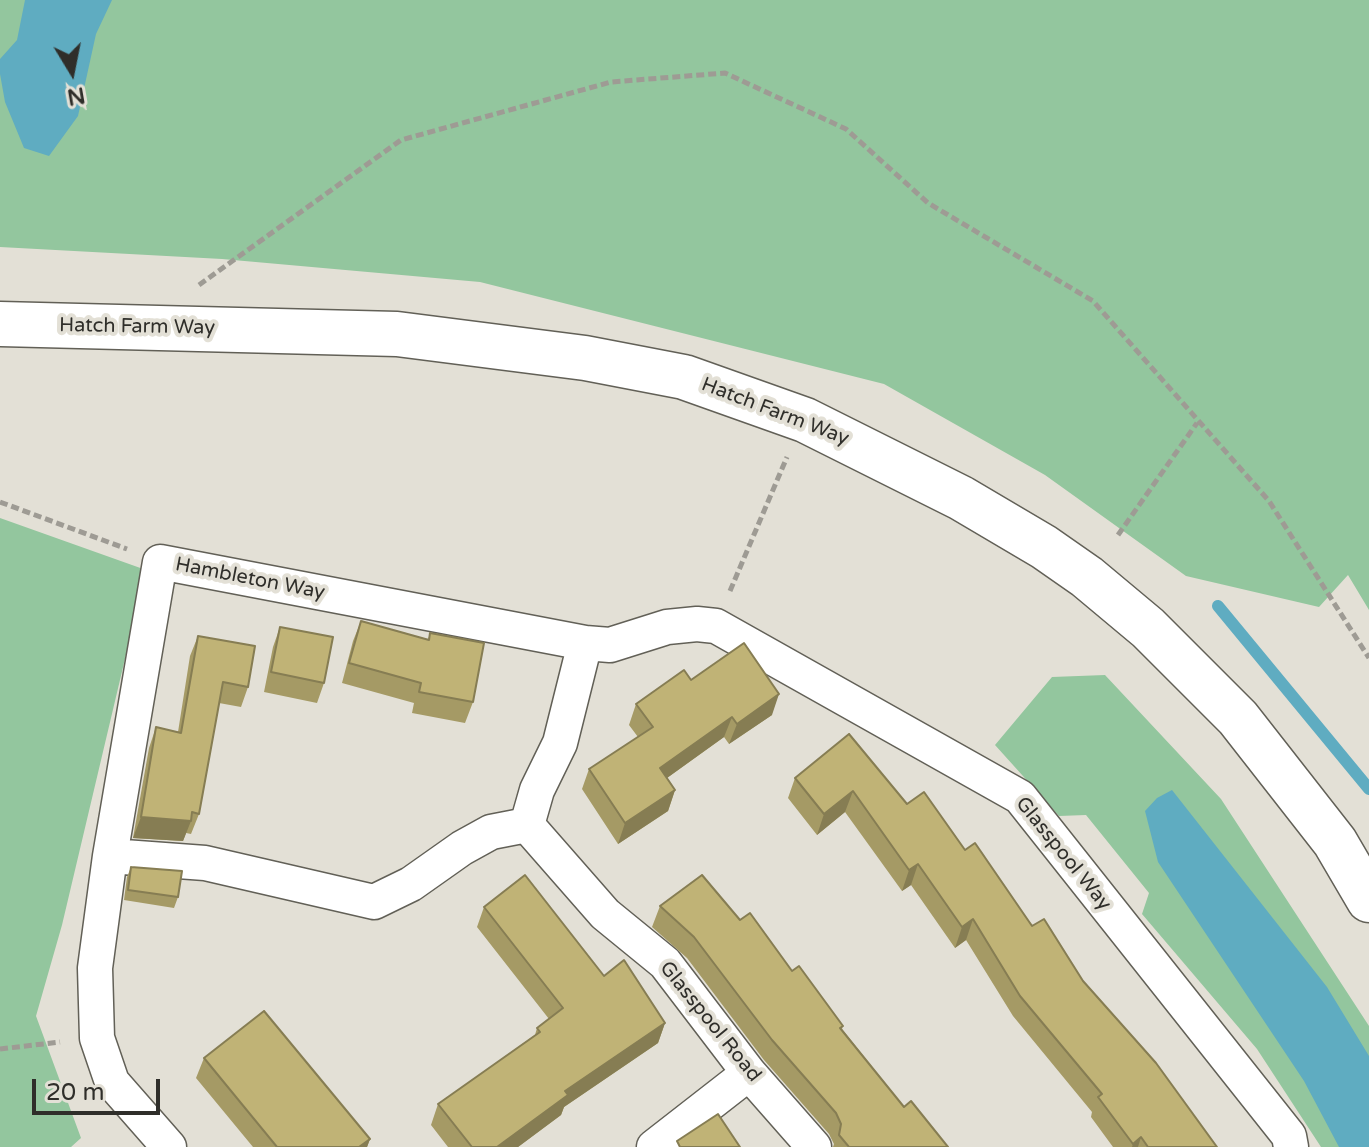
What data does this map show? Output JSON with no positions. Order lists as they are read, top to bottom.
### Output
{
  "streets": {
    "street": [
      "Hatch Farm Way",
      "Hambleton Way",
      "Glasspool Way",
      "Glasspool Road"
    ]
  },
  "scale_bar": "20 m",
  "north": "bottom"
}
